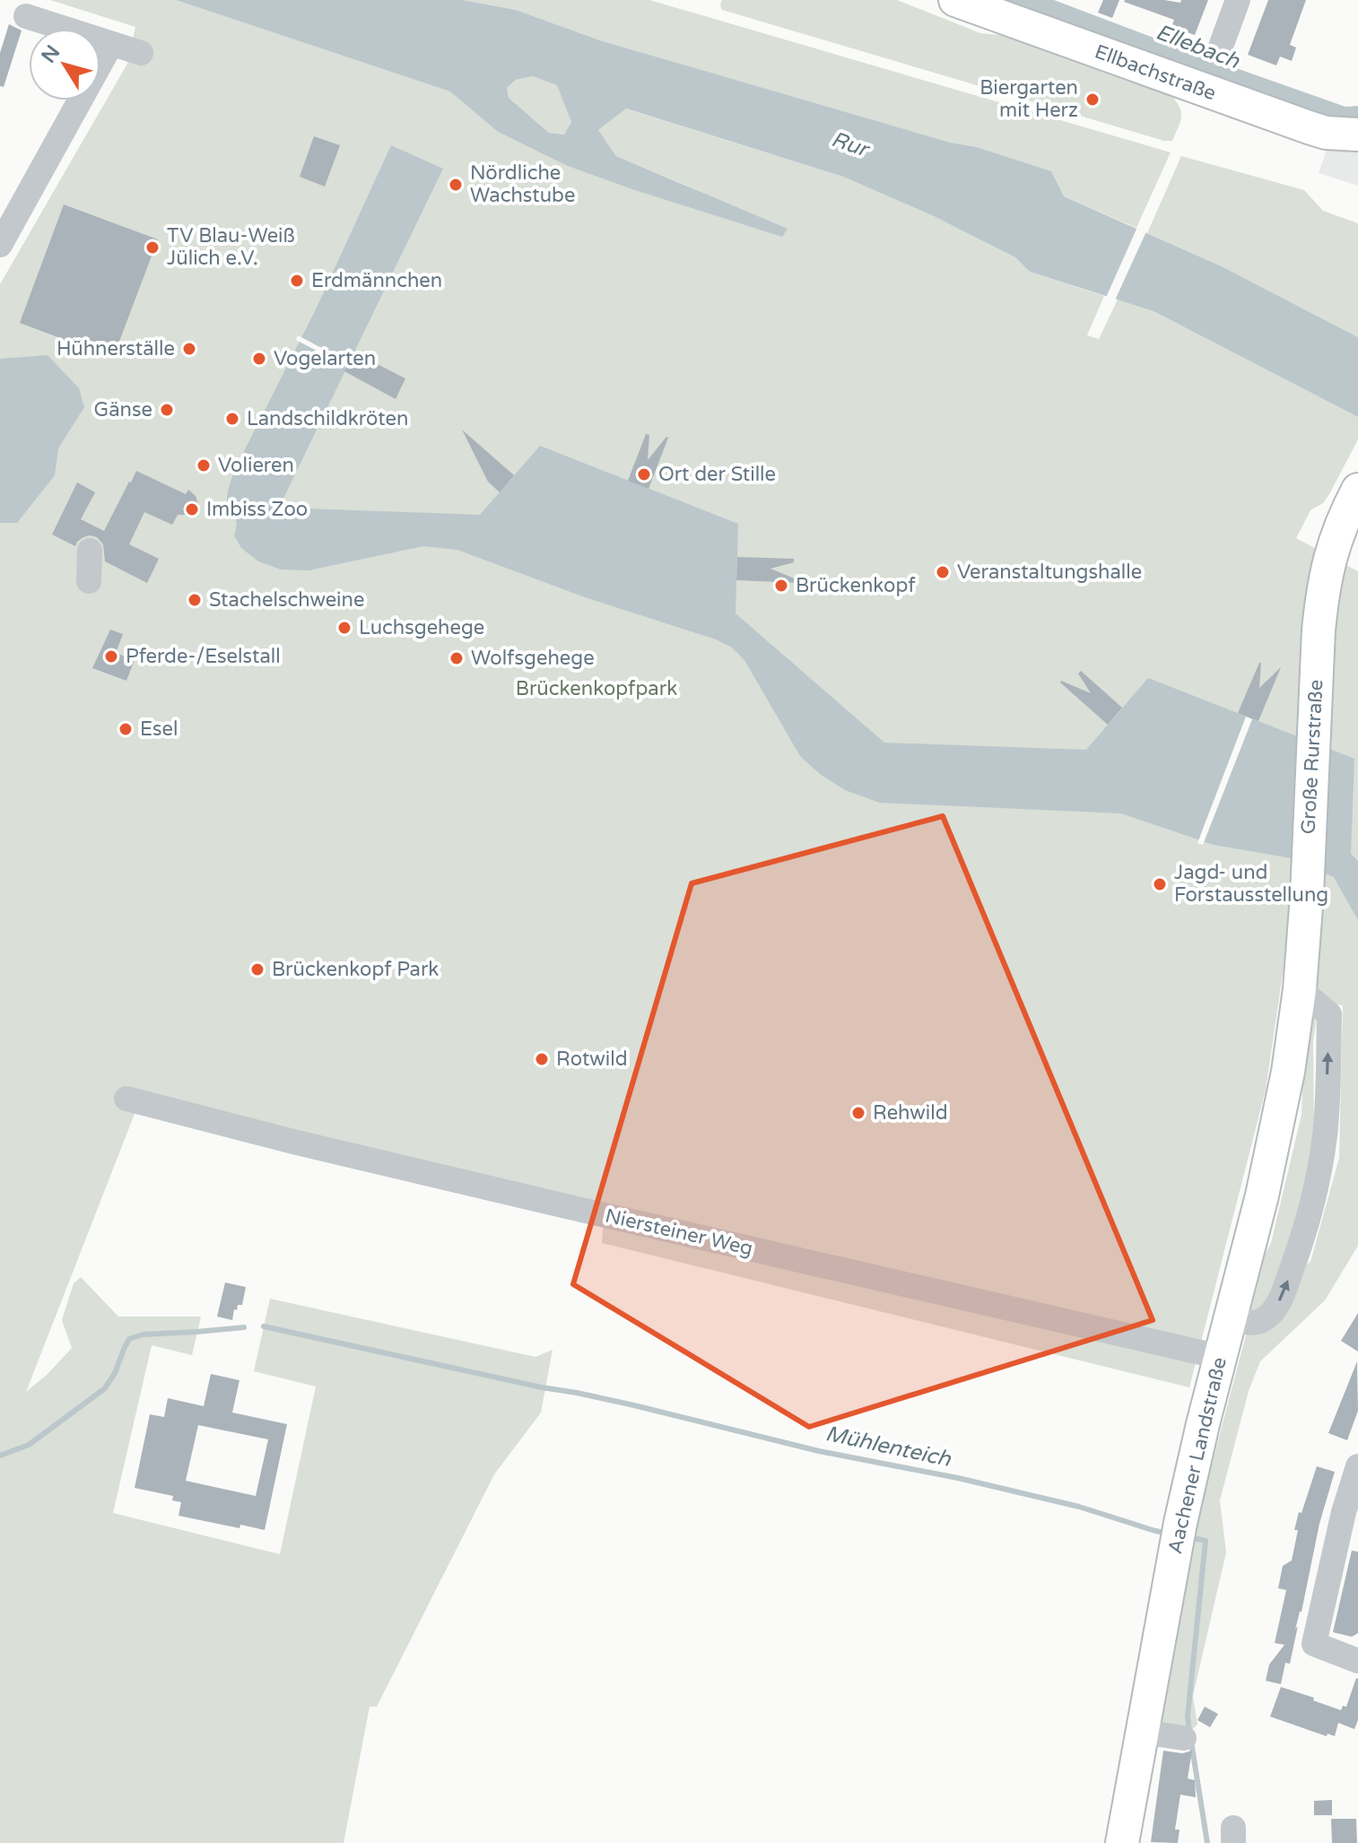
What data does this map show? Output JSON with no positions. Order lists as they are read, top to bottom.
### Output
{
  "streets": {
    "main road": ["Ellbachstraße", "Große Rurstraße", "Aachener Landstraße"],
    "street": ["Niersteiner Weg"]
  },
  "crossings": [
    ["Große Rurstraße", "Aachener Landstraße"],
    ["Niersteiner Weg", "Aachener Landstraße"]
  ],
  "water": ["Ellebach", "Rur", "Mühlenteich"],
  "parks": ["Brückenkopfpark"],
  "places": [
    "Biergarten mit Herz",
    "Nördliche Wachstube",
    "TV Blau-Weiß Jülich e.V.",
    "Erdmännchen",
    "Hühnerställe",
    "Vogelarten",
    "Gänse",
    "Landschildkröten",
    "Volieren",
    "Ort der Stille",
    "Imbiss Zoo",
    "Veranstaltungshalle",
    "Brückenkopf",
    "Stachelschweine",
    "Luchsgehege",
    "Pferde-/Eselstall",
    "Wolfsgehege",
    "Esel",
    "Jagd- und Forstausstellung",
    "Brückenkopf Park",
    "Rotwild",
    "Rehwild"
  ],
  "north": "top left"
}
